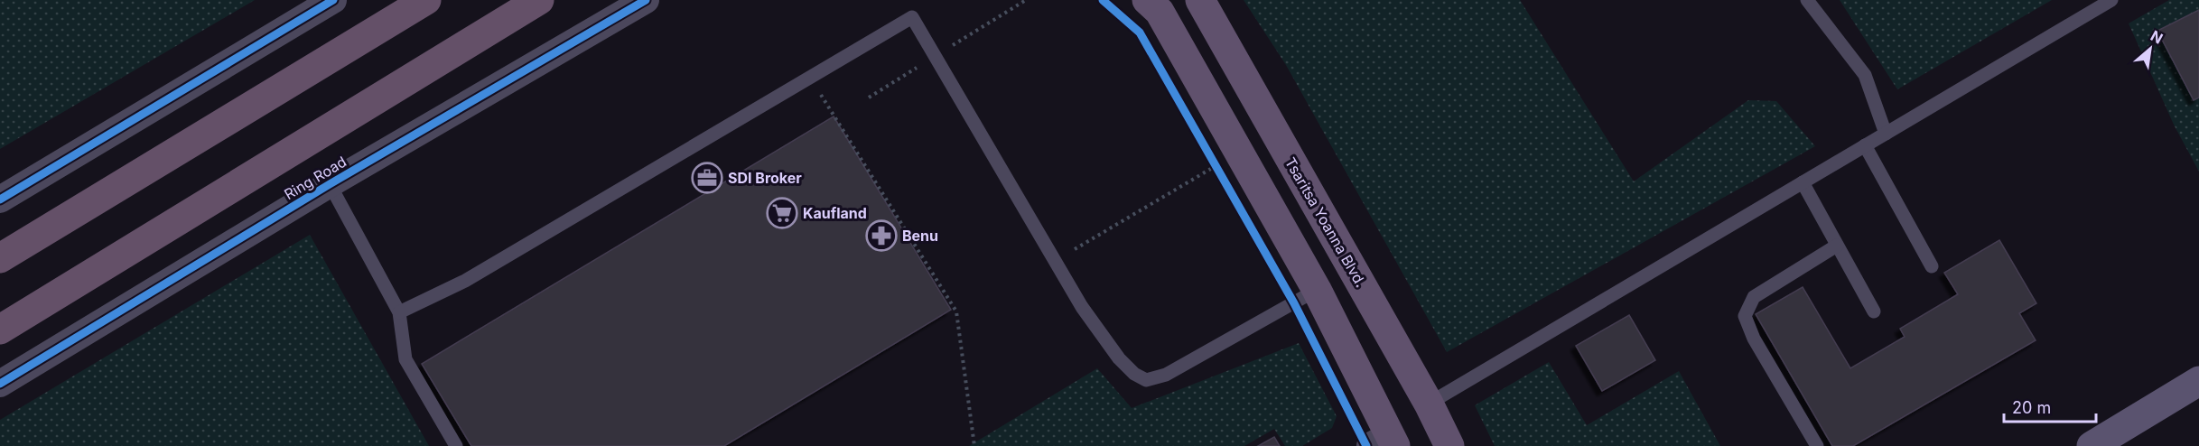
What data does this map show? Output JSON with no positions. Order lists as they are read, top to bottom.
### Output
{
  "streets": {
    "main road": ["Tsaritsa Yoanna Blvd."],
    "street": ["Ring Road"]
  },
  "places": {
    "office": ["SDI Broker"],
    "supermarket": ["Kaufland"],
    "pharmacy": ["Benu"]
  },
  "scale_bar": "20 m",
  "north": "top right"
}
